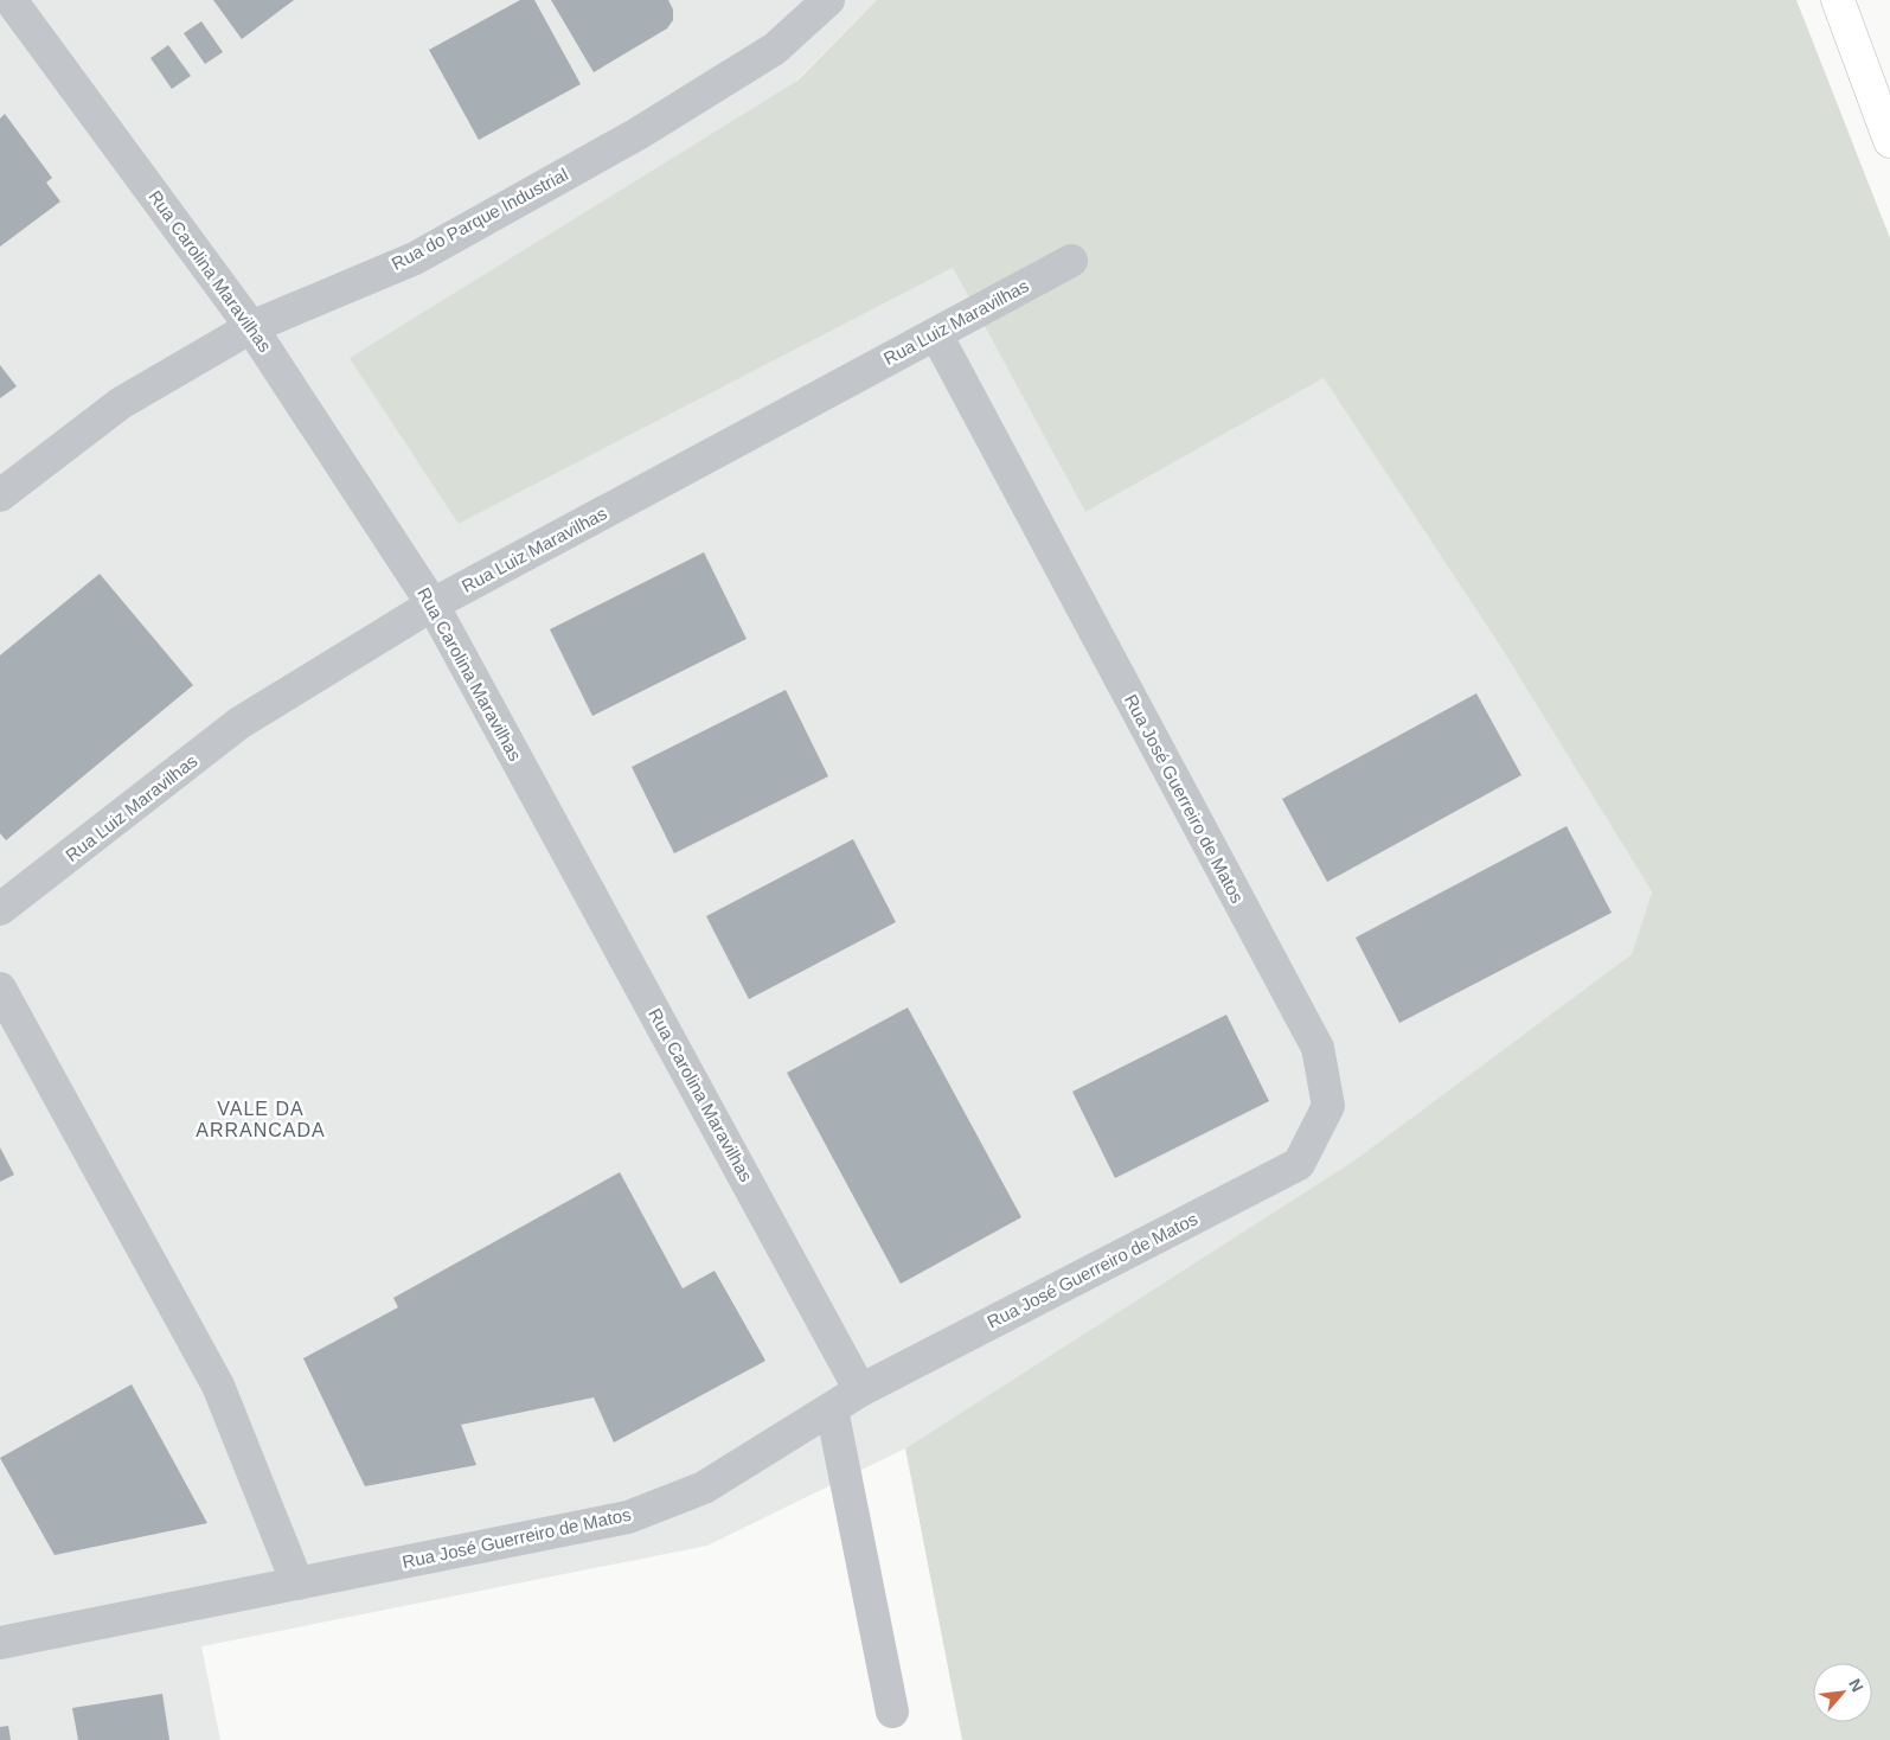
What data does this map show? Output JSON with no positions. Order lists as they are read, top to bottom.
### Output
{
  "streets": {
    "street": [
      "Rua do Parque Industrial",
      "Rua Carolina Maravilhas",
      "Rua Luiz Maravilhas",
      "Rua José Guerreiro de Matos"
    ]
  },
  "crossings": [
    ["Rua do Parque Industrial", "Rua Carolina Maravilhas"],
    ["Rua Carolina Maravilhas", "Rua Luiz Maravilhas"],
    ["Rua Carolina Maravilhas", "Rua José Guerreiro de Matos"],
    ["Rua Luiz Maravilhas", "Rua José Guerreiro de Matos"]
  ],
  "districts": ["VALE DA ARRANCADA"],
  "north": "top right"
}
